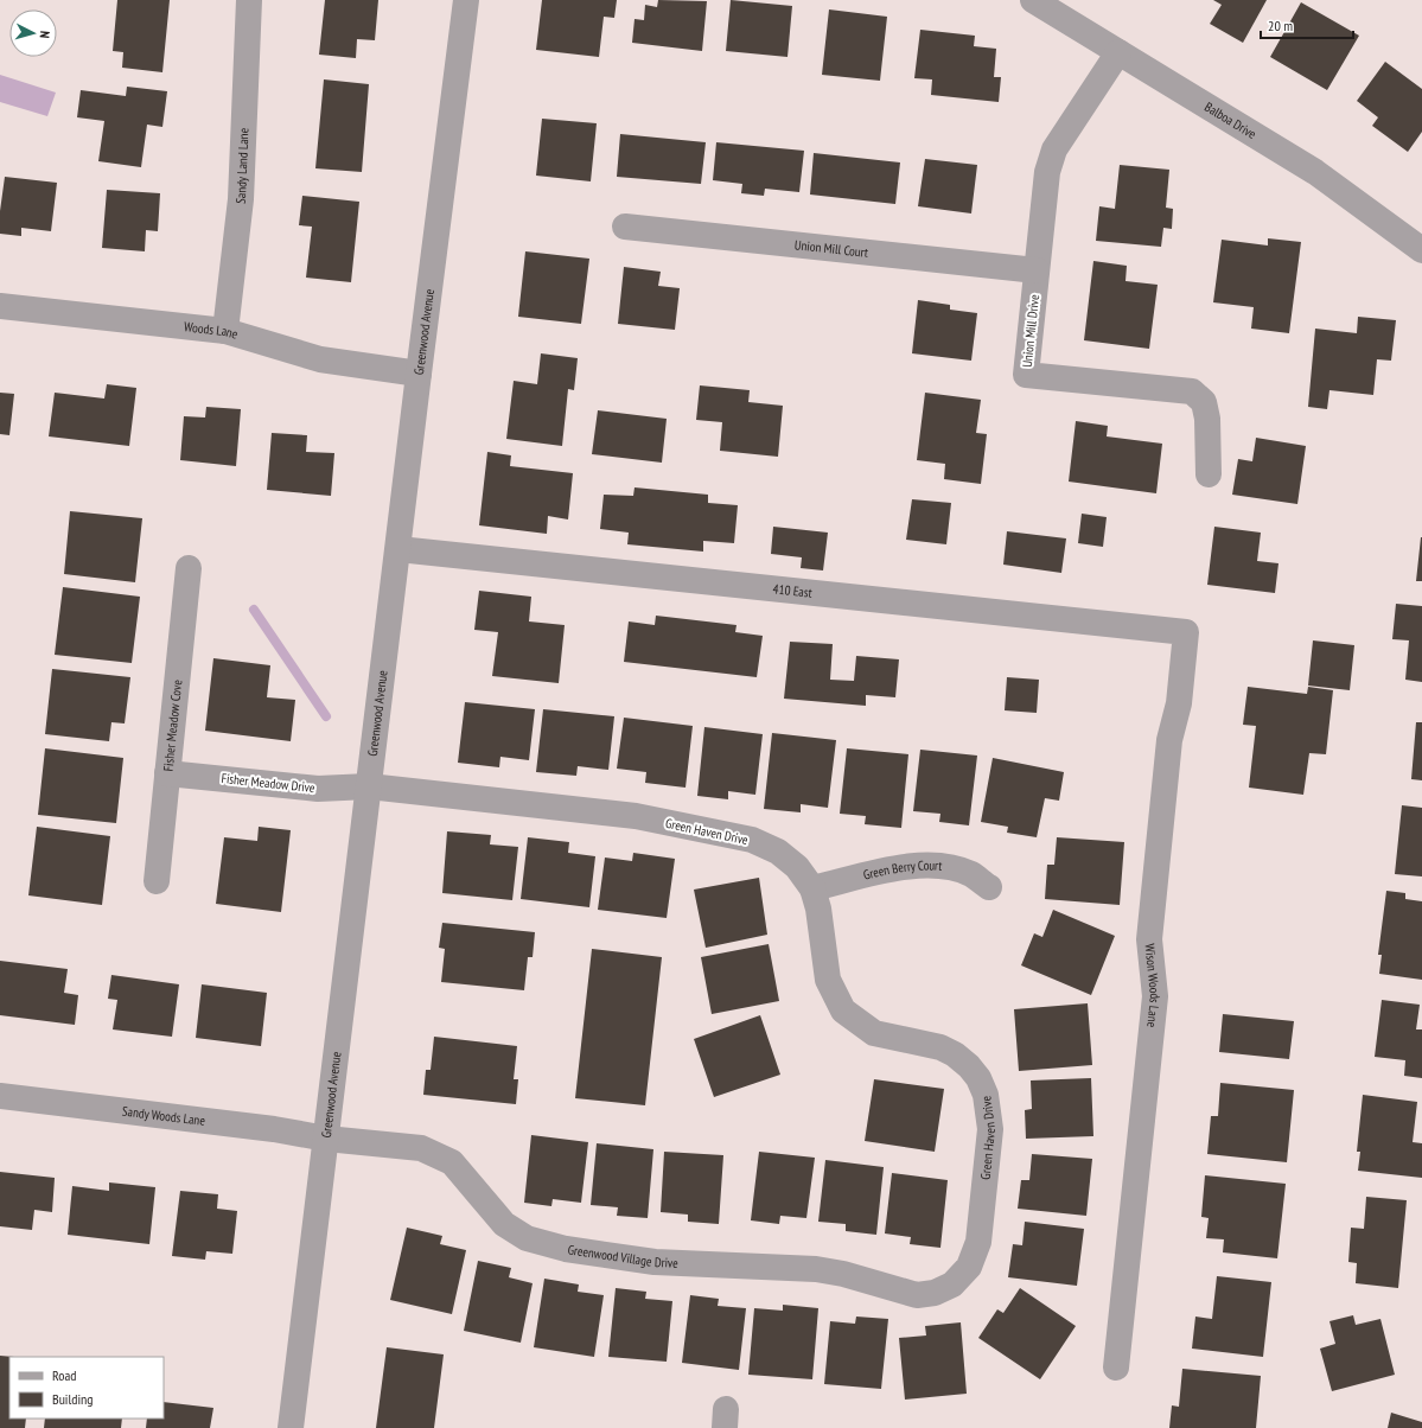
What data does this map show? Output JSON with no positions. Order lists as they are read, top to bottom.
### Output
{
  "streets": {
    "street": [
      "Balboa Drive",
      "Sandy Land Lane",
      "Union Mill Court",
      "Woods Lane",
      "Union Mill Drive",
      "Greenwood Avenue",
      "410 East",
      "Fisher Meadow Cove",
      "Fisher Meadow Drive",
      "Green Haven Drive",
      "Green Berry Court",
      "Wison Woods Lane",
      "Sandy Woods Lane",
      "Greenwood Village Drive"
    ]
  },
  "crossings": [
    ["Balboa Drive", "Union Mill Drive"],
    ["Sandy Land Lane", "Woods Lane"],
    ["Union Mill Court", "Union Mill Drive"],
    ["Woods Lane", "Greenwood Avenue"],
    ["Greenwood Avenue", "410 East"],
    ["Greenwood Avenue", "Fisher Meadow Drive"],
    ["Greenwood Avenue", "Green Haven Drive"],
    ["Greenwood Avenue", "Sandy Woods Lane"],
    ["Greenwood Avenue", "Greenwood Village Drive"],
    ["410 East", "Wison Woods Lane"],
    ["Fisher Meadow Cove", "Fisher Meadow Drive"],
    ["Fisher Meadow Drive", "Green Haven Drive"],
    ["Green Haven Drive", "Green Berry Court"],
    ["Green Haven Drive", "Greenwood Village Drive"],
    ["Sandy Woods Lane", "Greenwood Village Drive"]
  ],
  "legend": ["Road", "Building"],
  "scale_bar": "20 m",
  "north": "right"
}
